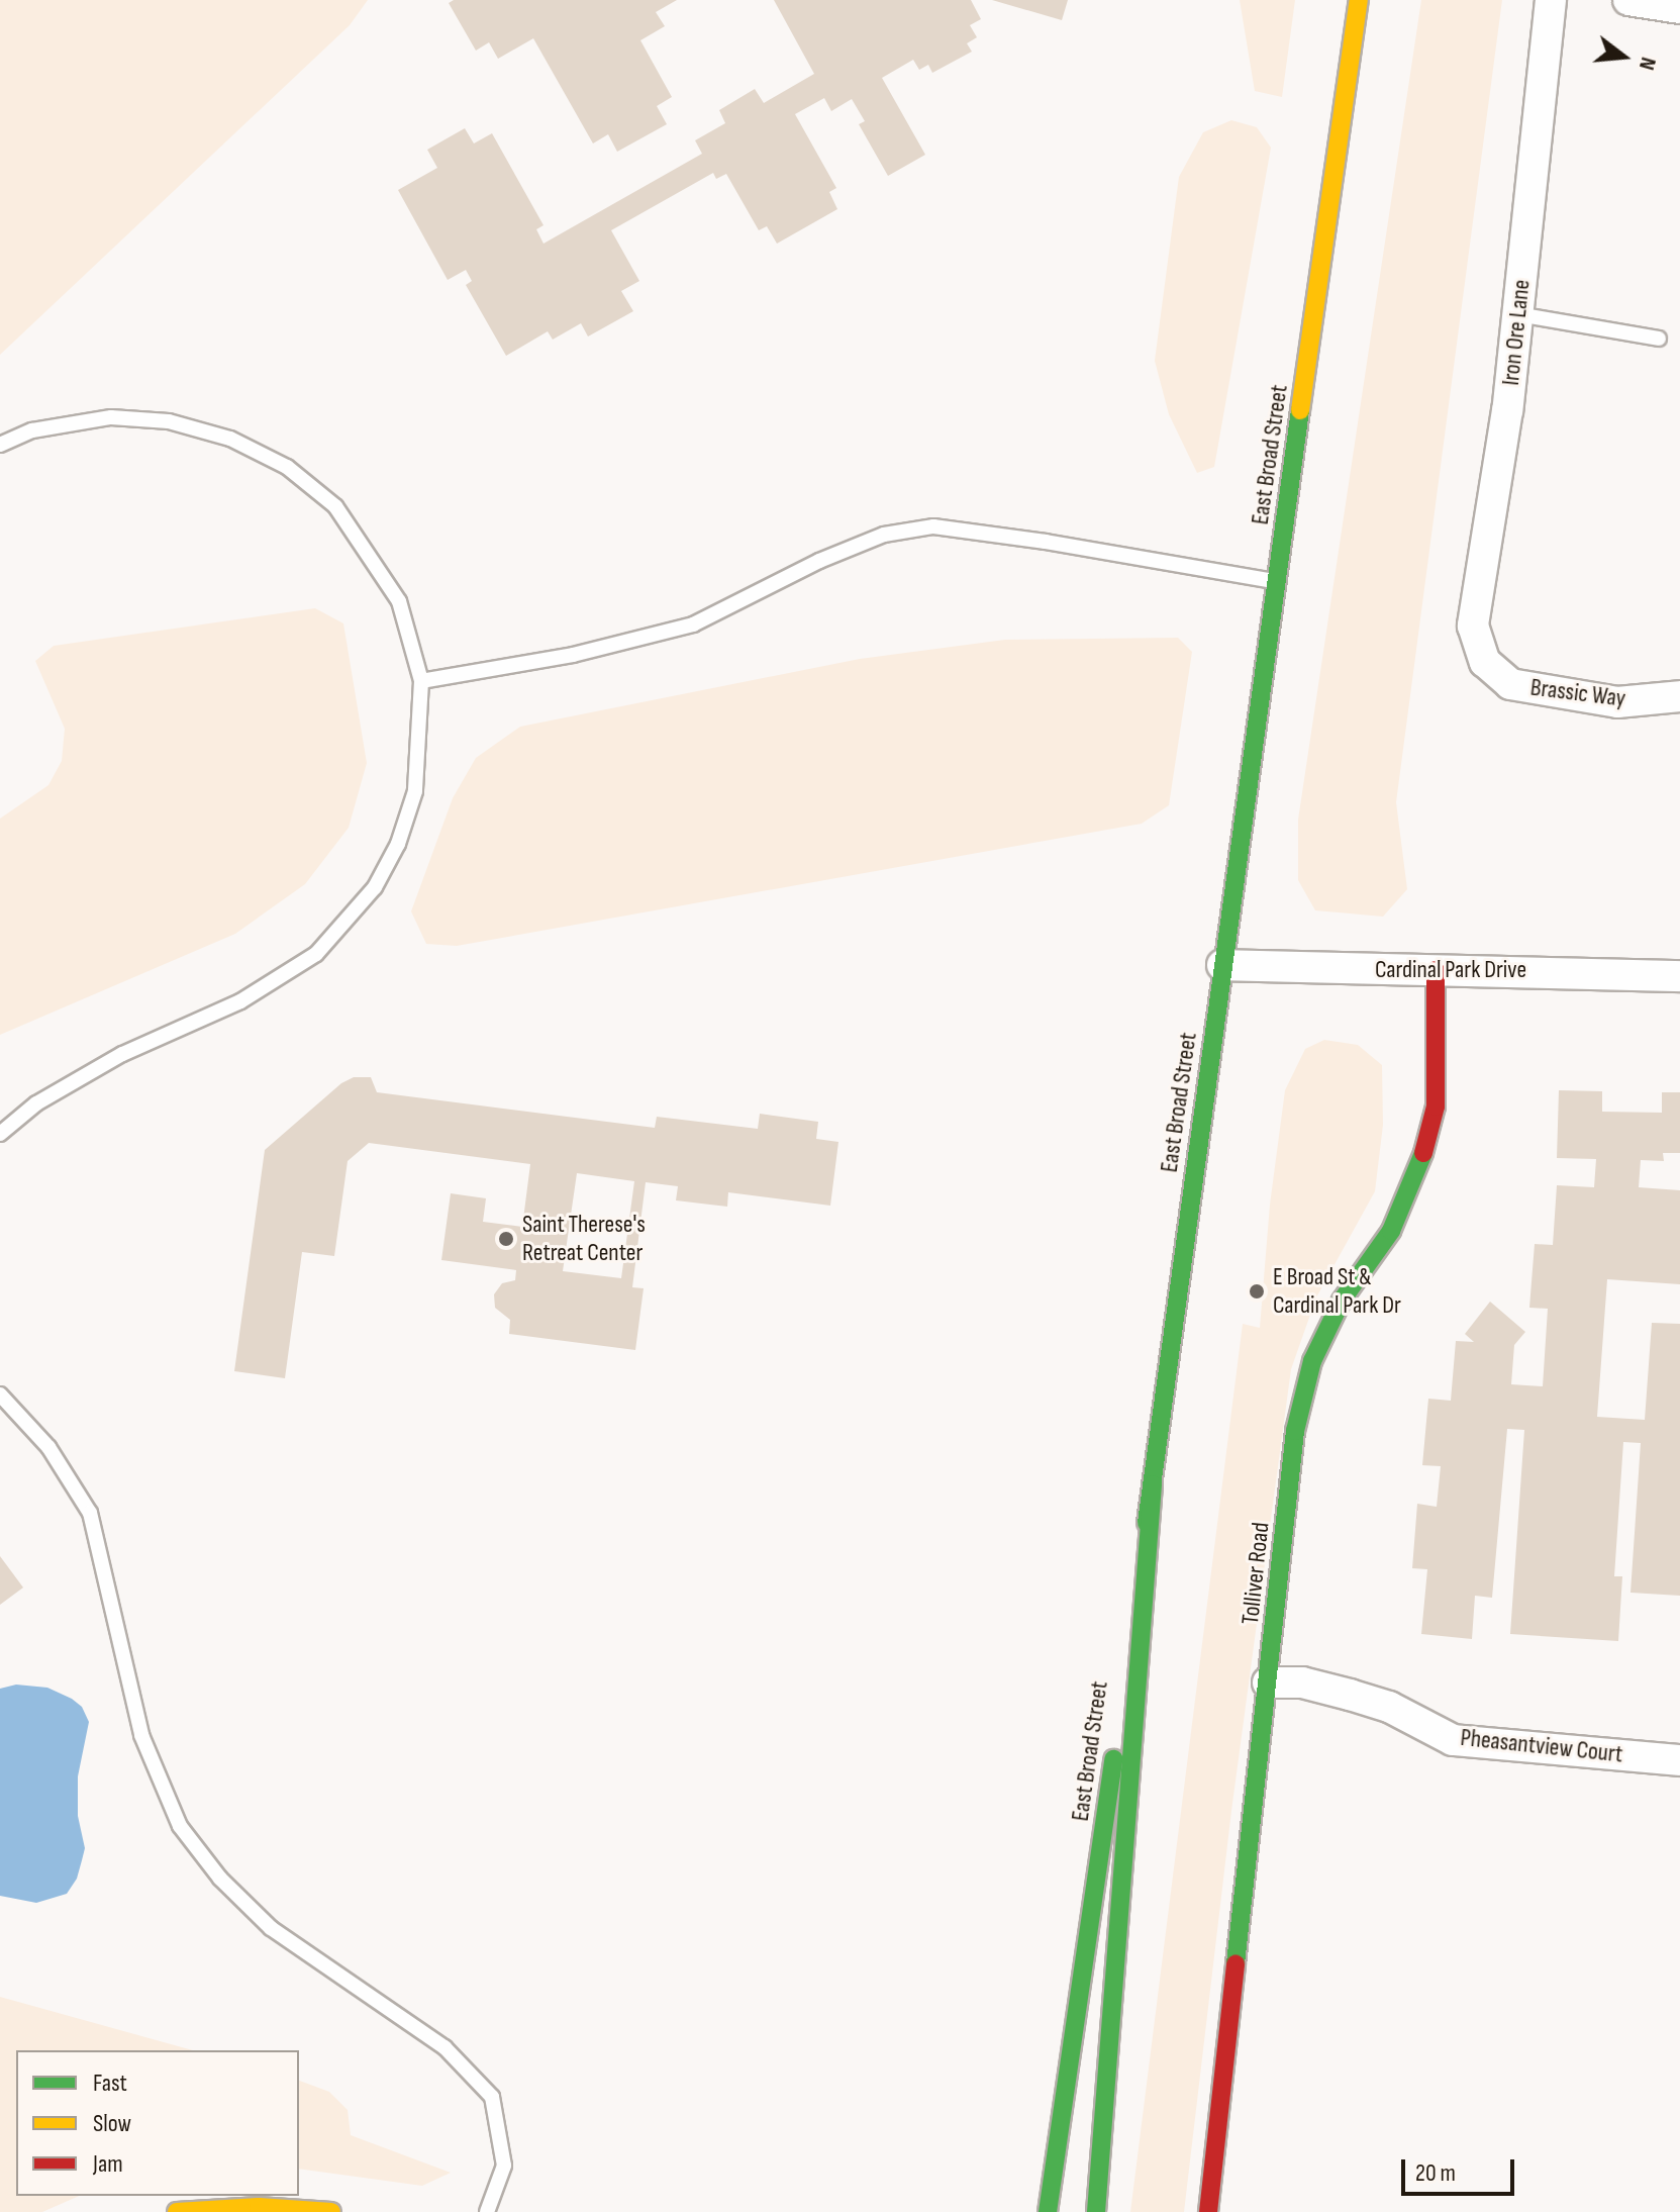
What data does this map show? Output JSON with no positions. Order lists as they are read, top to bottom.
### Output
{
  "streets": {
    "main road": ["East Broad Street", "Tolliver Road"],
    "street": [
      "Iron Ore Lane",
      "Brassic Way",
      "Cardinal Park Drive",
      "Pheasantview Court"
    ]
  },
  "crossings": [
    ["Iron Ore Lane", "Brassic Way"],
    ["East Broad Street", "Cardinal Park Drive"],
    ["Cardinal Park Drive", "Tolliver Road"],
    ["Tolliver Road", "Pheasantview Court"]
  ],
  "places": ["Saint Therese's Retreat Center", "E Broad St & Cardinal Park Dr"],
  "legend": ["Fast", "Slow", "Jam"],
  "scale_bar": "20 m",
  "north": "right"
}
